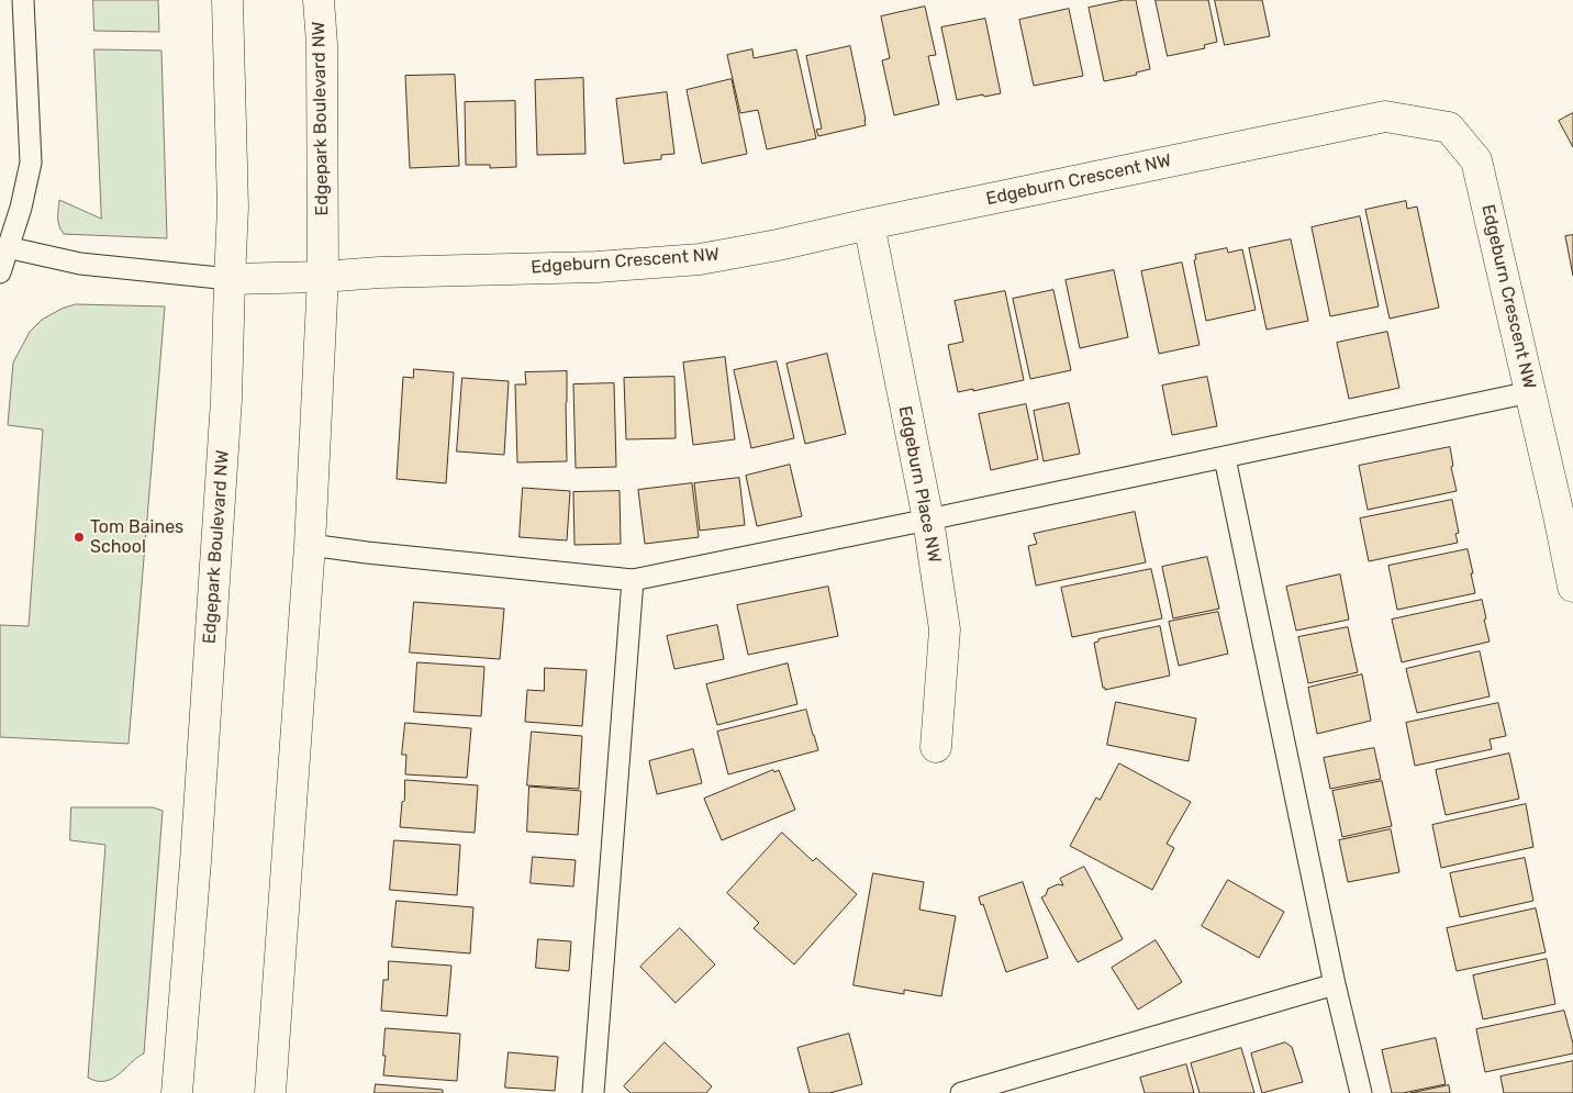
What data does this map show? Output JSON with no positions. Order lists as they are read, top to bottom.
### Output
{
  "streets": {
    "street": ["Edgepark Boulevard NW", "Edgeburn Crescent NW", "Edgeburn Place NW"]
  },
  "crossings": [
    ["Edgepark Boulevard NW", "Edgeburn Crescent NW"],
    ["Edgeburn Crescent NW", "Edgeburn Place NW"]
  ],
  "places": ["Tom Baines School"]
}
